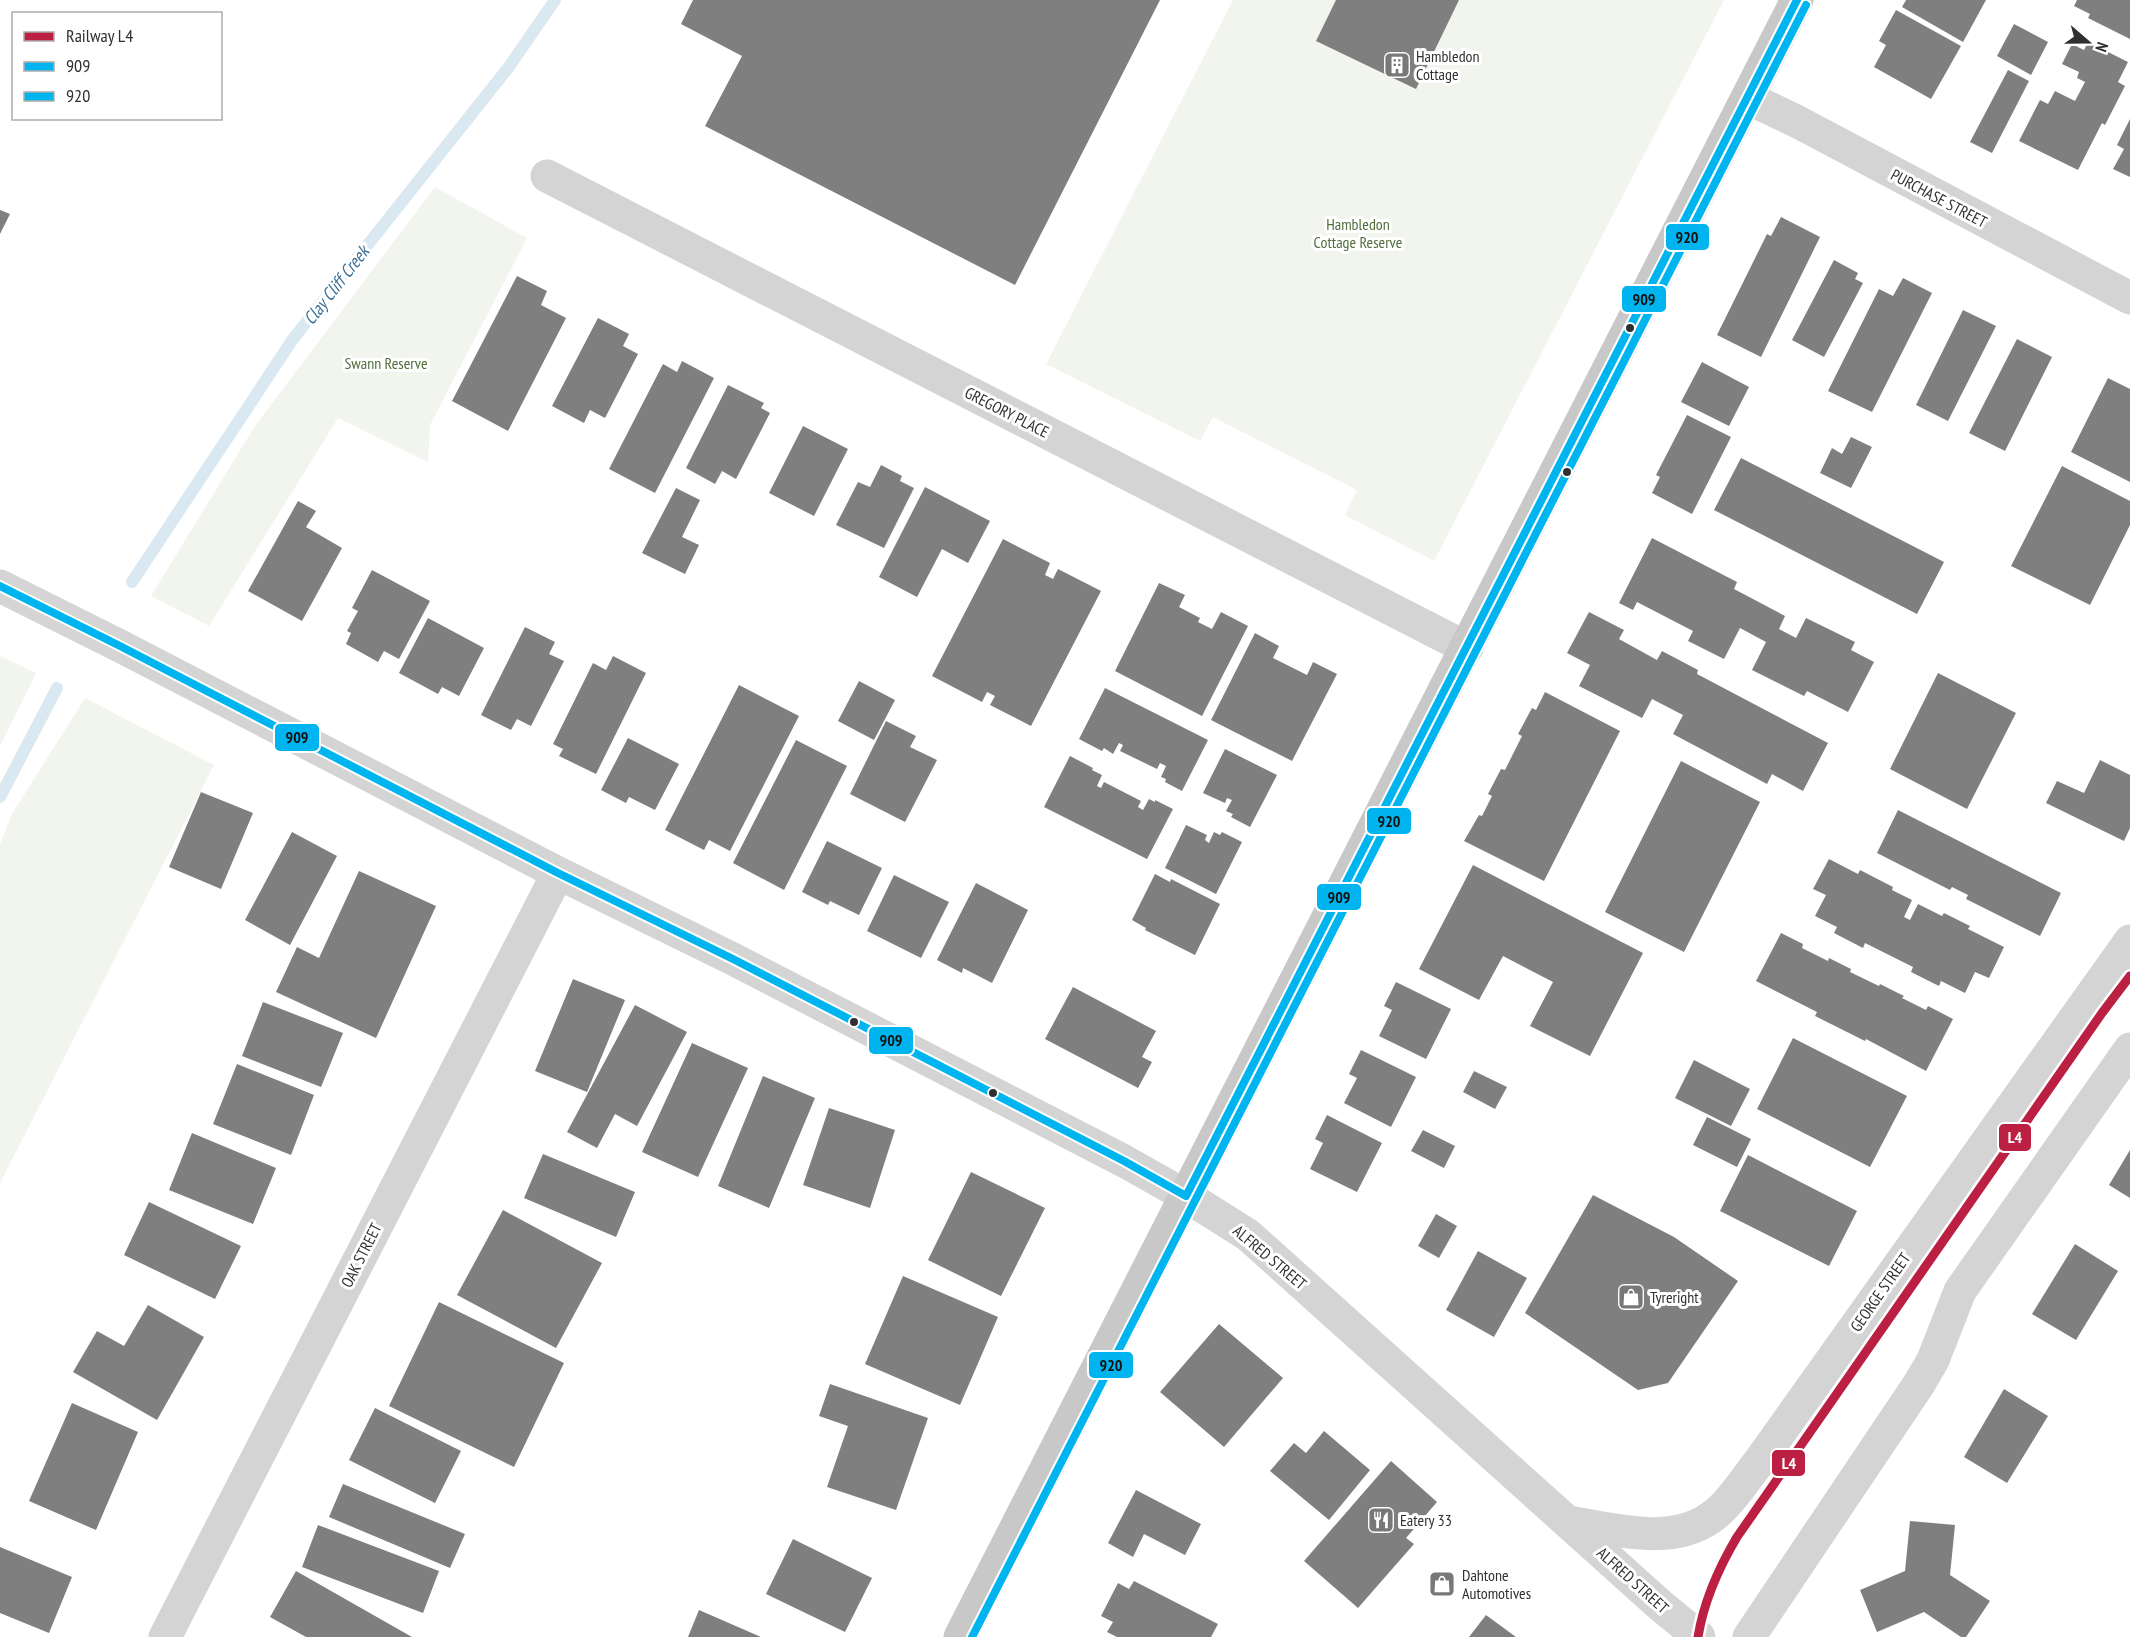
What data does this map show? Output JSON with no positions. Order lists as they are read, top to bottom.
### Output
{
  "streets": {
    "street": [
      "PURCHASE STREET",
      "GREGORY PLACE",
      "OAK STREET",
      "ALFRED STREET",
      "GEORGE STREET"
    ]
  },
  "crossings": [
    ["OAK STREET", "ALFRED STREET"],
    ["ALFRED STREET", "GEORGE STREET"]
  ],
  "water": ["Clay Cliff Creek"],
  "parks": ["Hambledon Cottage Reserve", "Swann Reserve"],
  "places": {
    "building": ["Hambledon Cottage"],
    "shop": ["Tyreright", "Dahtone Automotives"],
    "restaurant": ["Eatery 33"]
  },
  "lines": ["transit line 909", "transit line 920", "rail line L4"],
  "legend": ["Railway L4", "909", "920"],
  "north": "right"
}
